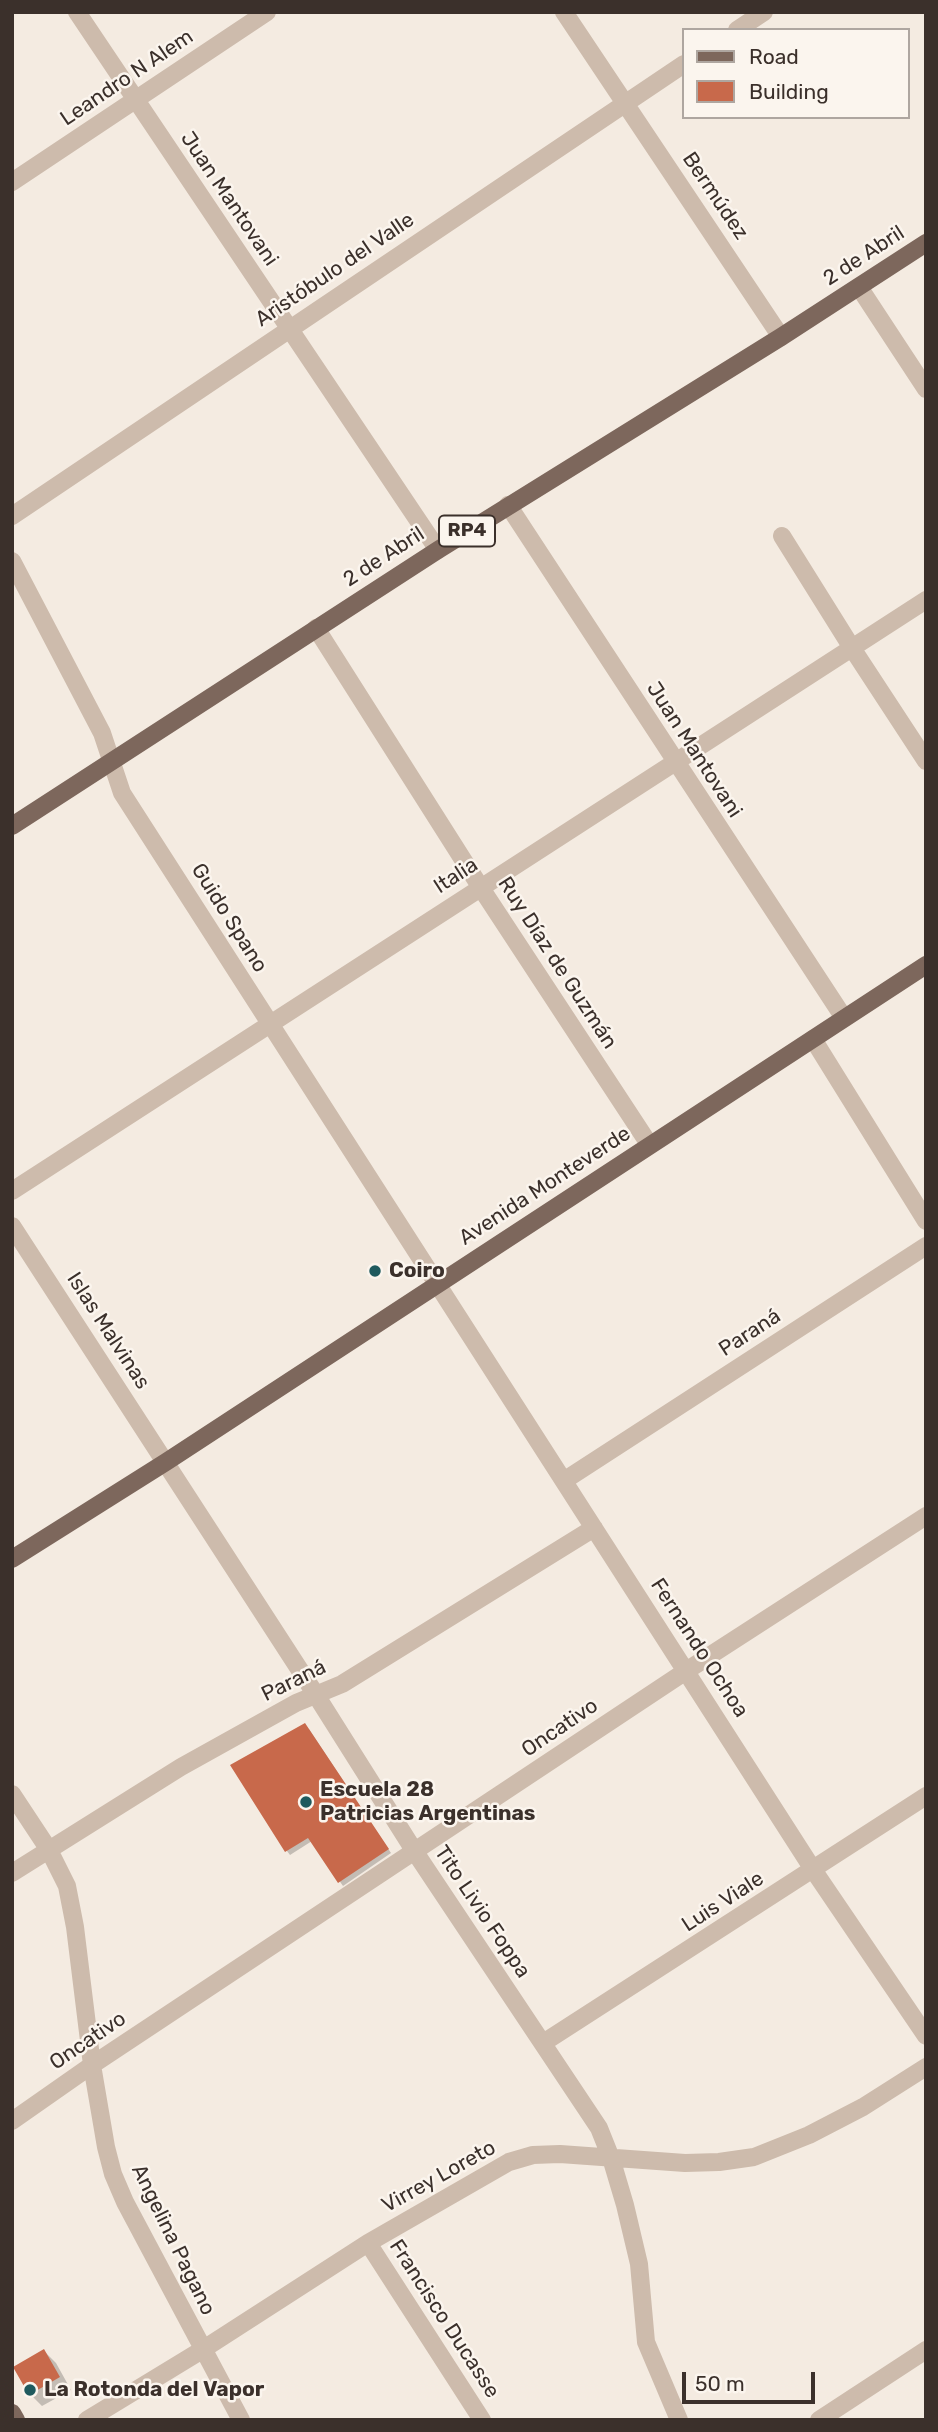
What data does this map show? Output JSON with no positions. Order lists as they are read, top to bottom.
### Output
{
  "streets": {
    "main road": ["2 de Abril", "RP4", "Avenida Monteverde"],
    "street": [
      "Leandro N Alem",
      "Bermúdez",
      "Juan Mantovani",
      "Aristóbulo del Valle",
      "Italia",
      "Guido Spano",
      "Ruy Díaz de Guzmán",
      "Islas Malvinas",
      "Paraná",
      "Fernando Ochoa",
      "Oncativo",
      "Luis Viale",
      "Tito Livio Foppa",
      "Virrey Loreto",
      "Angelina Pagano",
      "Francisco Ducasse"
    ]
  },
  "crossings": [
    ["Leandro N Alem", "Juan Mantovani"],
    ["Bermúdez", "2 de Abril"],
    ["Bermúdez", "Aristóbulo del Valle"],
    ["Juan Mantovani", "2 de Abril"],
    ["Juan Mantovani", "Aristóbulo del Valle"],
    ["Juan Mantovani", "Italia"],
    ["Juan Mantovani", "Avenida Monteverde"],
    ["2 de Abril", "Guido Spano"],
    ["2 de Abril", "Ruy Díaz de Guzmán"],
    ["Italia", "Guido Spano"],
    ["Italia", "Ruy Díaz de Guzmán"],
    ["Guido Spano", "Avenida Monteverde"],
    ["Guido Spano", "Fernando Ochoa"],
    ["Ruy Díaz de Guzmán", "Avenida Monteverde"],
    ["Avenida Monteverde", "Islas Malvinas"],
    ["Avenida Monteverde", "Fernando Ochoa"],
    ["Avenida Monteverde", "Tito Livio Foppa"],
    ["Islas Malvinas", "Tito Livio Foppa"],
    ["Paraná", "Fernando Ochoa"],
    ["Paraná", "Tito Livio Foppa"],
    ["Paraná", "Angelina Pagano"],
    ["Fernando Ochoa", "Oncativo"],
    ["Fernando Ochoa", "Luis Viale"],
    ["Oncativo", "Tito Livio Foppa"],
    ["Oncativo", "Angelina Pagano"],
    ["Luis Viale", "Tito Livio Foppa"],
    ["Tito Livio Foppa", "Virrey Loreto"],
    ["Virrey Loreto", "Angelina Pagano"],
    ["Virrey Loreto", "Francisco Ducasse"]
  ],
  "places": ["Coiro", "Escuela 28 Patricias Argentinas", "La Rotonda del Vapor"],
  "legend": ["Road", "Building"],
  "scale_bar": "50 m"
}
